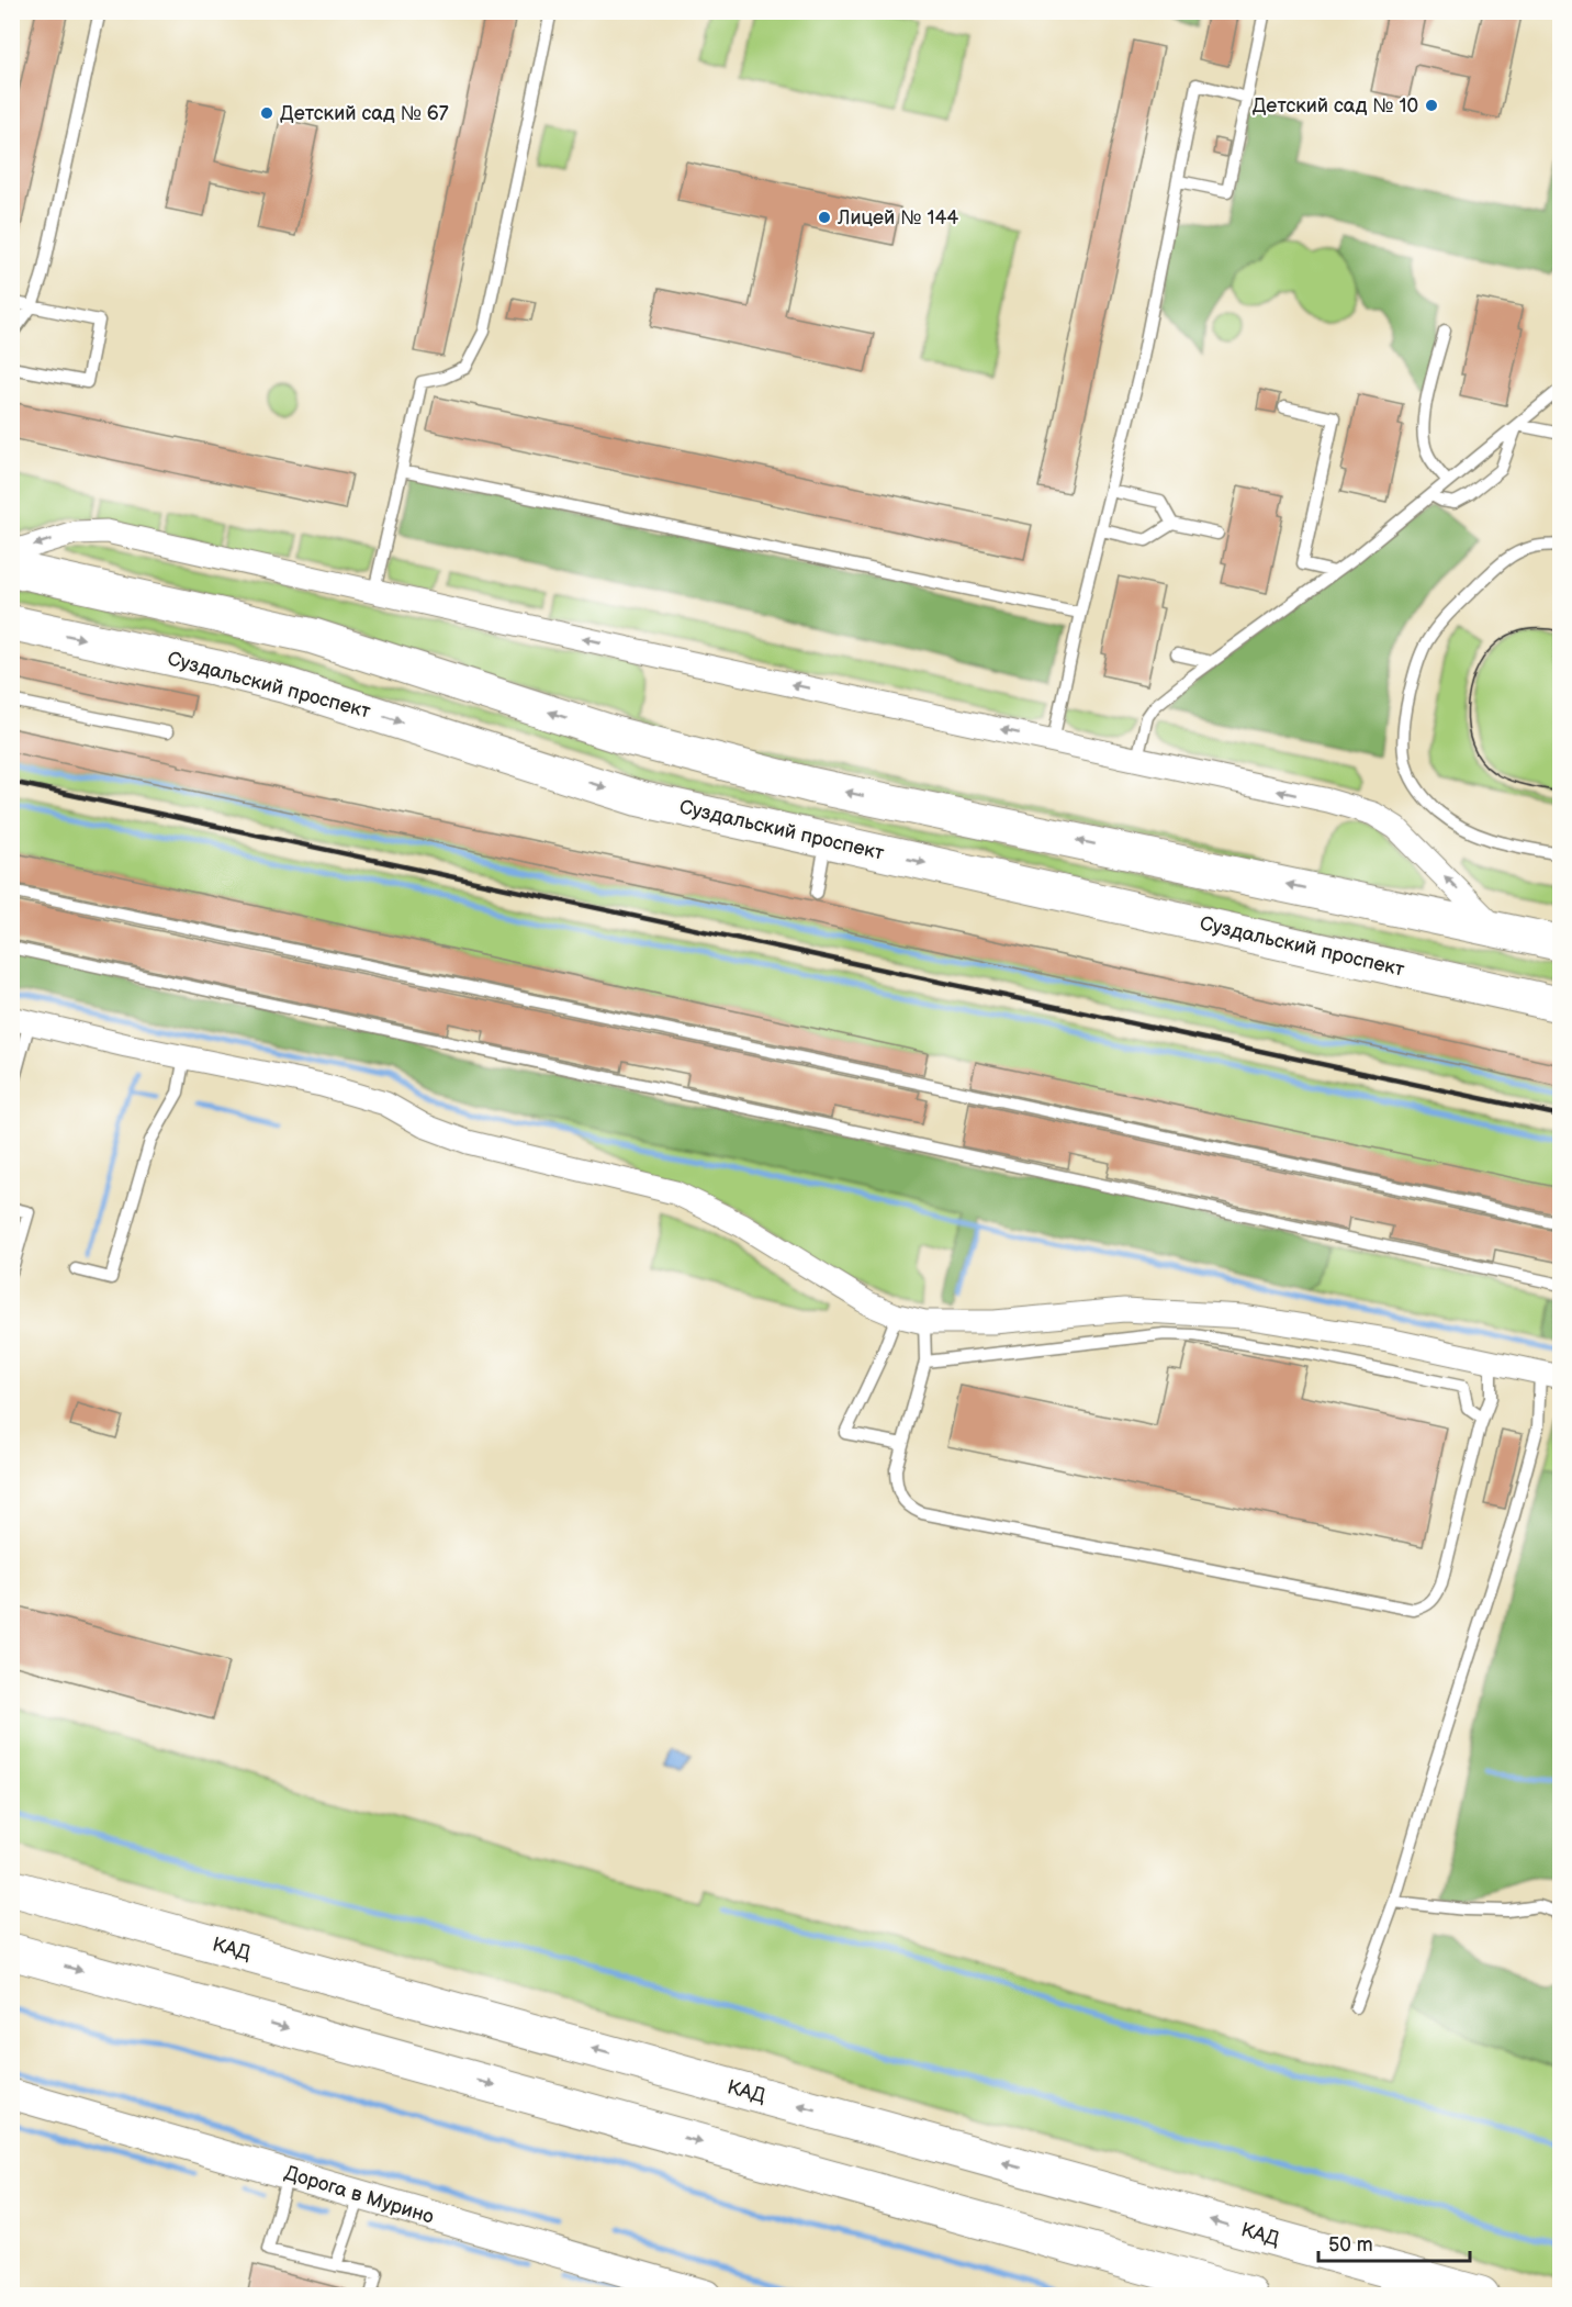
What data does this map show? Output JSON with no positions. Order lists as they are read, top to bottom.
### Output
{
  "streets": {
    "highway": ["КАД"],
    "main road": ["Суздальский проспект"],
    "street": ["Дорога в Мурино"]
  },
  "places": ["Детский сад № 10", "Детский сад № 67", "Лицей № 144"],
  "scale_bar": "50 m"
}
